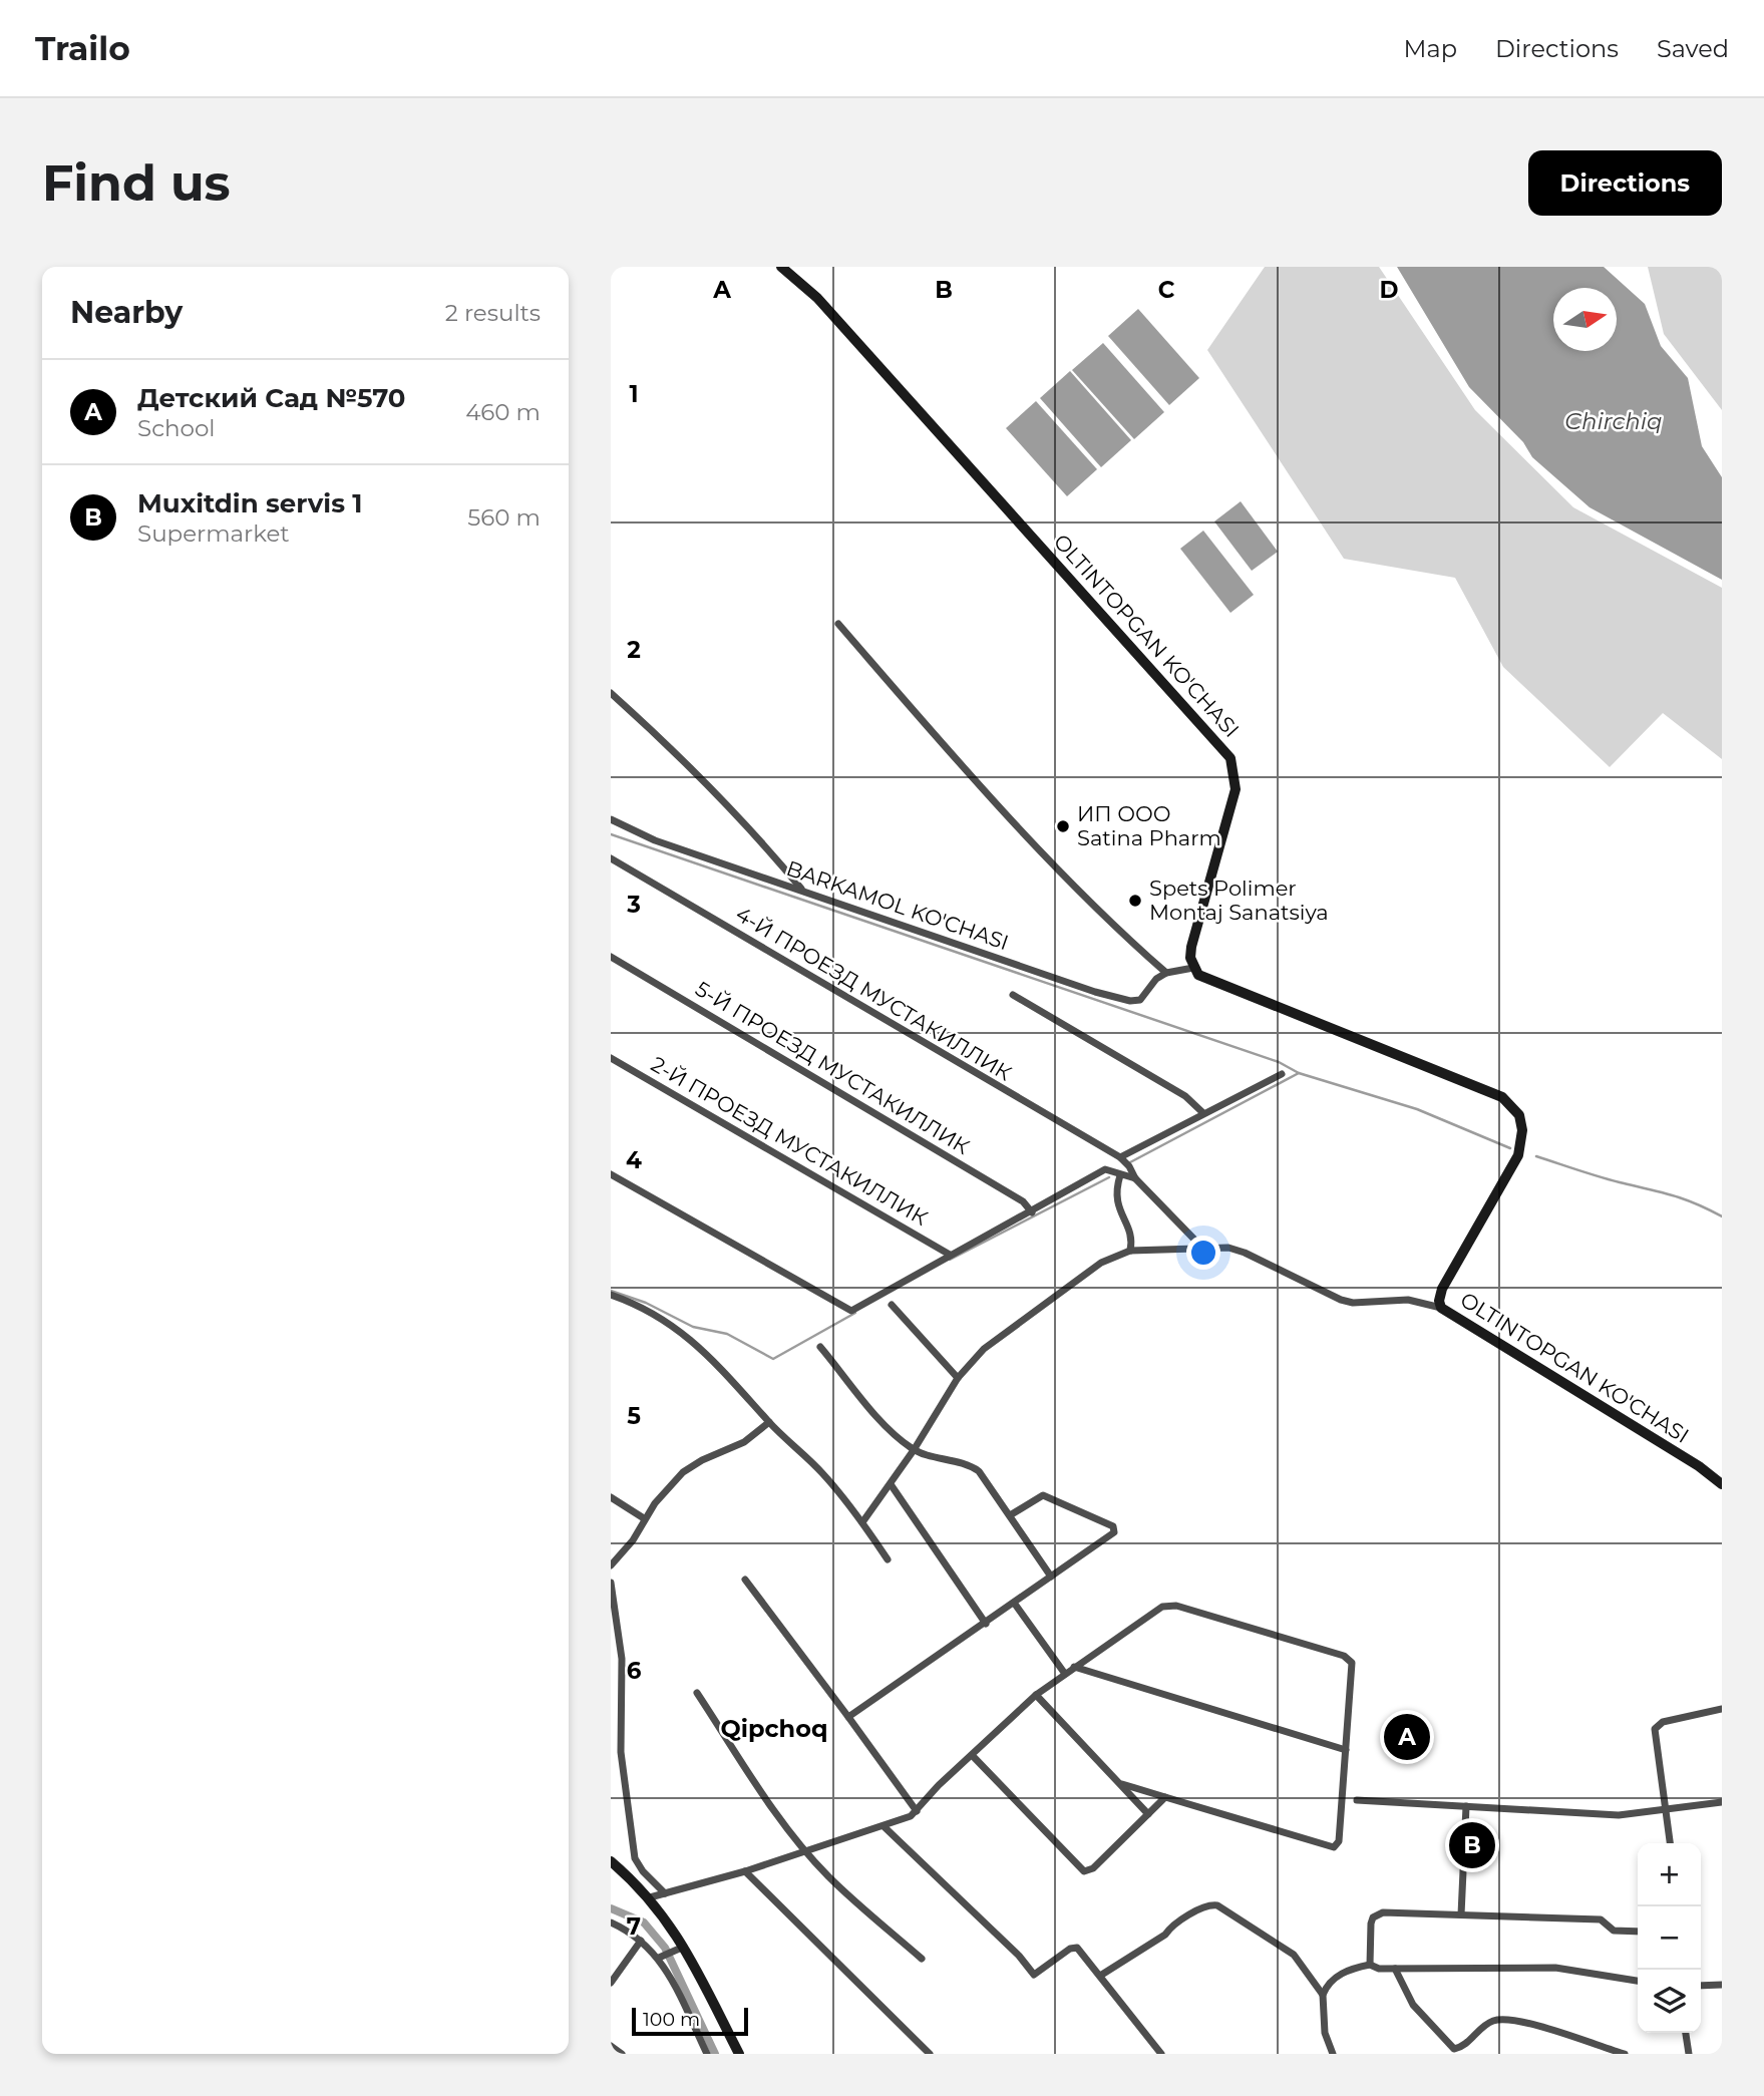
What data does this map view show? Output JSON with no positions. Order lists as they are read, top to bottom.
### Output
{
  "streets": {
    "street": [
      "OLTINTOPGAN KO'CHASI",
      "BARKAMOL KO'CHASI",
      "4-Й ПРОЕЗД МУСТАКИЛЛИК",
      "5-Й ПРОЕЗД МУСТАКИЛЛИК",
      "2-Й ПРОЕЗД МУСТАКИЛЛИК"
    ]
  },
  "districts": ["Qipchoq"],
  "water": ["Chirchiq"],
  "places": ["ИП ООО Satina Pharm", "Spets Polimer Montaj Sanatsiya"],
  "scale_bar": "100 m",
  "north": "right",
  "page": {
    "header": "Trailo",
    "nav": ["Map", "Directions", "Saved"],
    "buttons": "Directions",
    "title": "Find us",
    "heading": ["Nearby", "2 results"],
    "list": [
      {
        "mark": "A",
        "name": "Детский Сад №570",
        "note": "School",
        "value": "460 m"
      },
      {
        "mark": "B",
        "name": "Muxitdin servis 1",
        "note": "Supermarket",
        "value": "560 m"
      }
    ],
    "pins": ["A", "B"],
    "map_buttons": ["+", "−"],
    "scale": "100 m"
  },
  "grid": {
    "columns": [
      "A",
      "B",
      "C",
      "D"
    ],
    "rows": [
      "1",
      "2",
      "3",
      "4",
      "5",
      "6",
      "7"
    ]
  }
}
